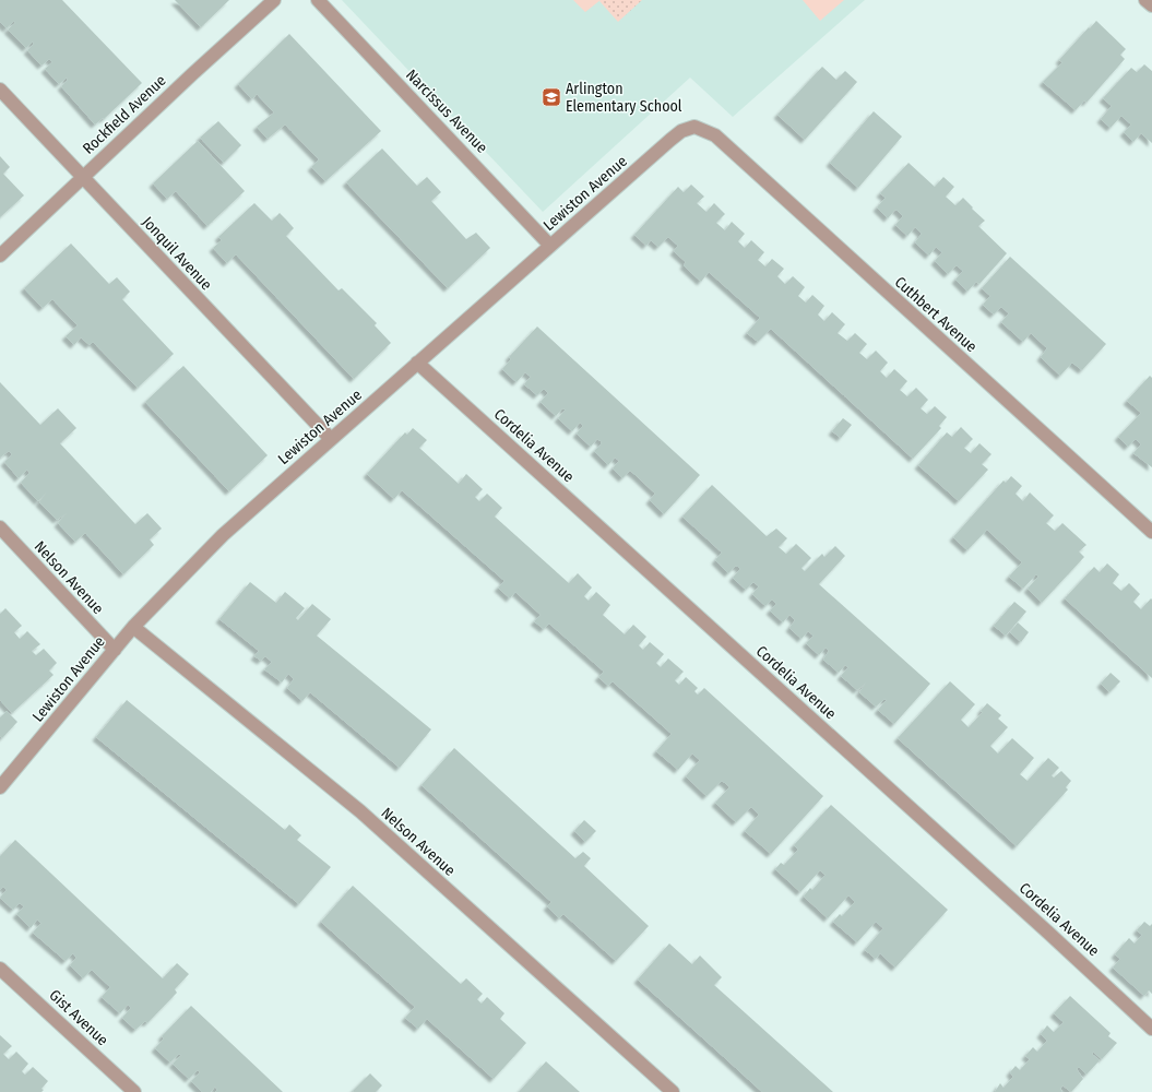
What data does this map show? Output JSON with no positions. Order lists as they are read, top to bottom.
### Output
{
  "streets": {
    "street": [
      "Narcissus Avenue",
      "Rockfield Avenue",
      "Lewiston Avenue",
      "Jonquil Avenue",
      "Cuthbert Avenue",
      "Cordelia Avenue",
      "Nelson Avenue",
      "Gist Avenue"
    ]
  },
  "crossings": [
    ["Narcissus Avenue", "Lewiston Avenue"],
    ["Rockfield Avenue", "Jonquil Avenue"],
    ["Lewiston Avenue", "Jonquil Avenue"],
    ["Lewiston Avenue", "Cuthbert Avenue"],
    ["Lewiston Avenue", "Cordelia Avenue"],
    ["Lewiston Avenue", "Nelson Avenue"]
  ],
  "places": {
    "school or university": ["Arlington Elementary School"]
  }
}
